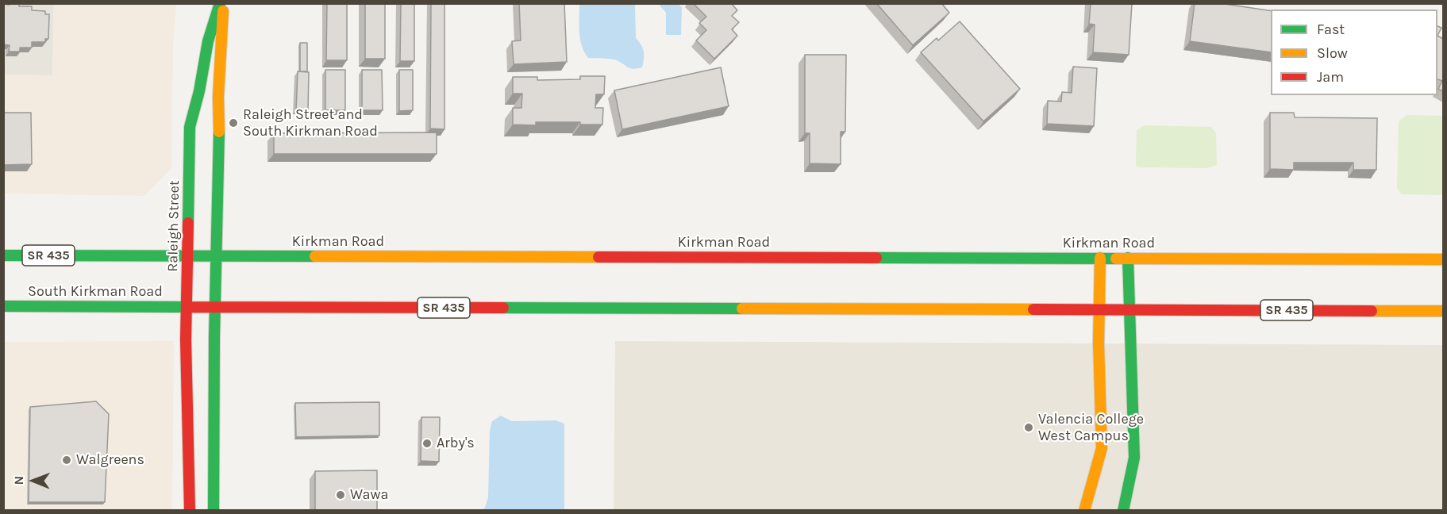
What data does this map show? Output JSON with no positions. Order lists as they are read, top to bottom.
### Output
{
  "streets": {
    "main road": [
      "Raleigh Street",
      "Kirkman Road",
      "SR 435",
      "South Kirkman Road"
    ]
  },
  "crossings": [
    ["Raleigh Street", "Kirkman Road"],
    ["Raleigh Street", "SR 435"],
    ["Raleigh Street", "South Kirkman Road"],
    ["SR 435", "South Kirkman Road"]
  ],
  "places": [
    "Raleigh Street and South Kirkman Road",
    "Valencia College West Campus",
    "Arby's",
    "Walgreens",
    "Wawa"
  ],
  "legend": ["Fast", "Slow", "Jam"],
  "north": "left"
}
